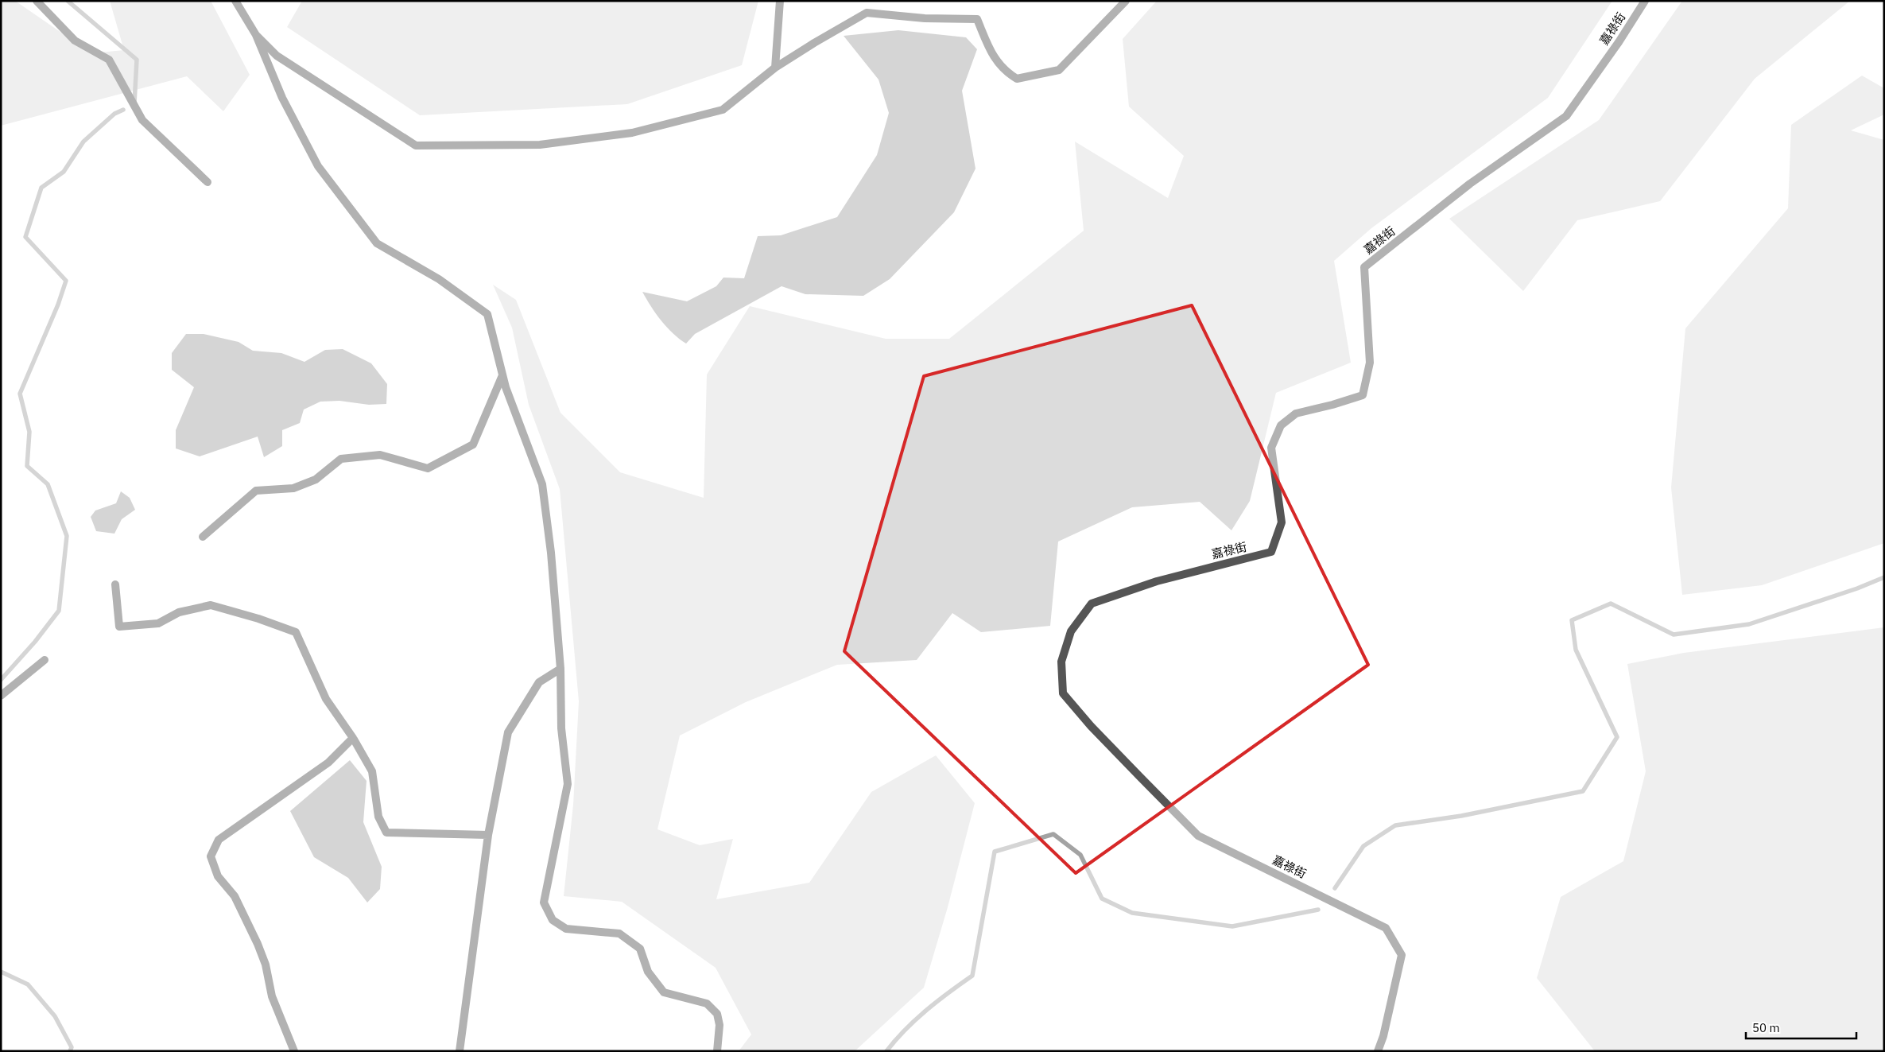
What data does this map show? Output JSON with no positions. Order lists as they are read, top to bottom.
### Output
{
  "streets": {
    "street": ["嘉祿街"]
  },
  "scale_bar": "50 m"
}
